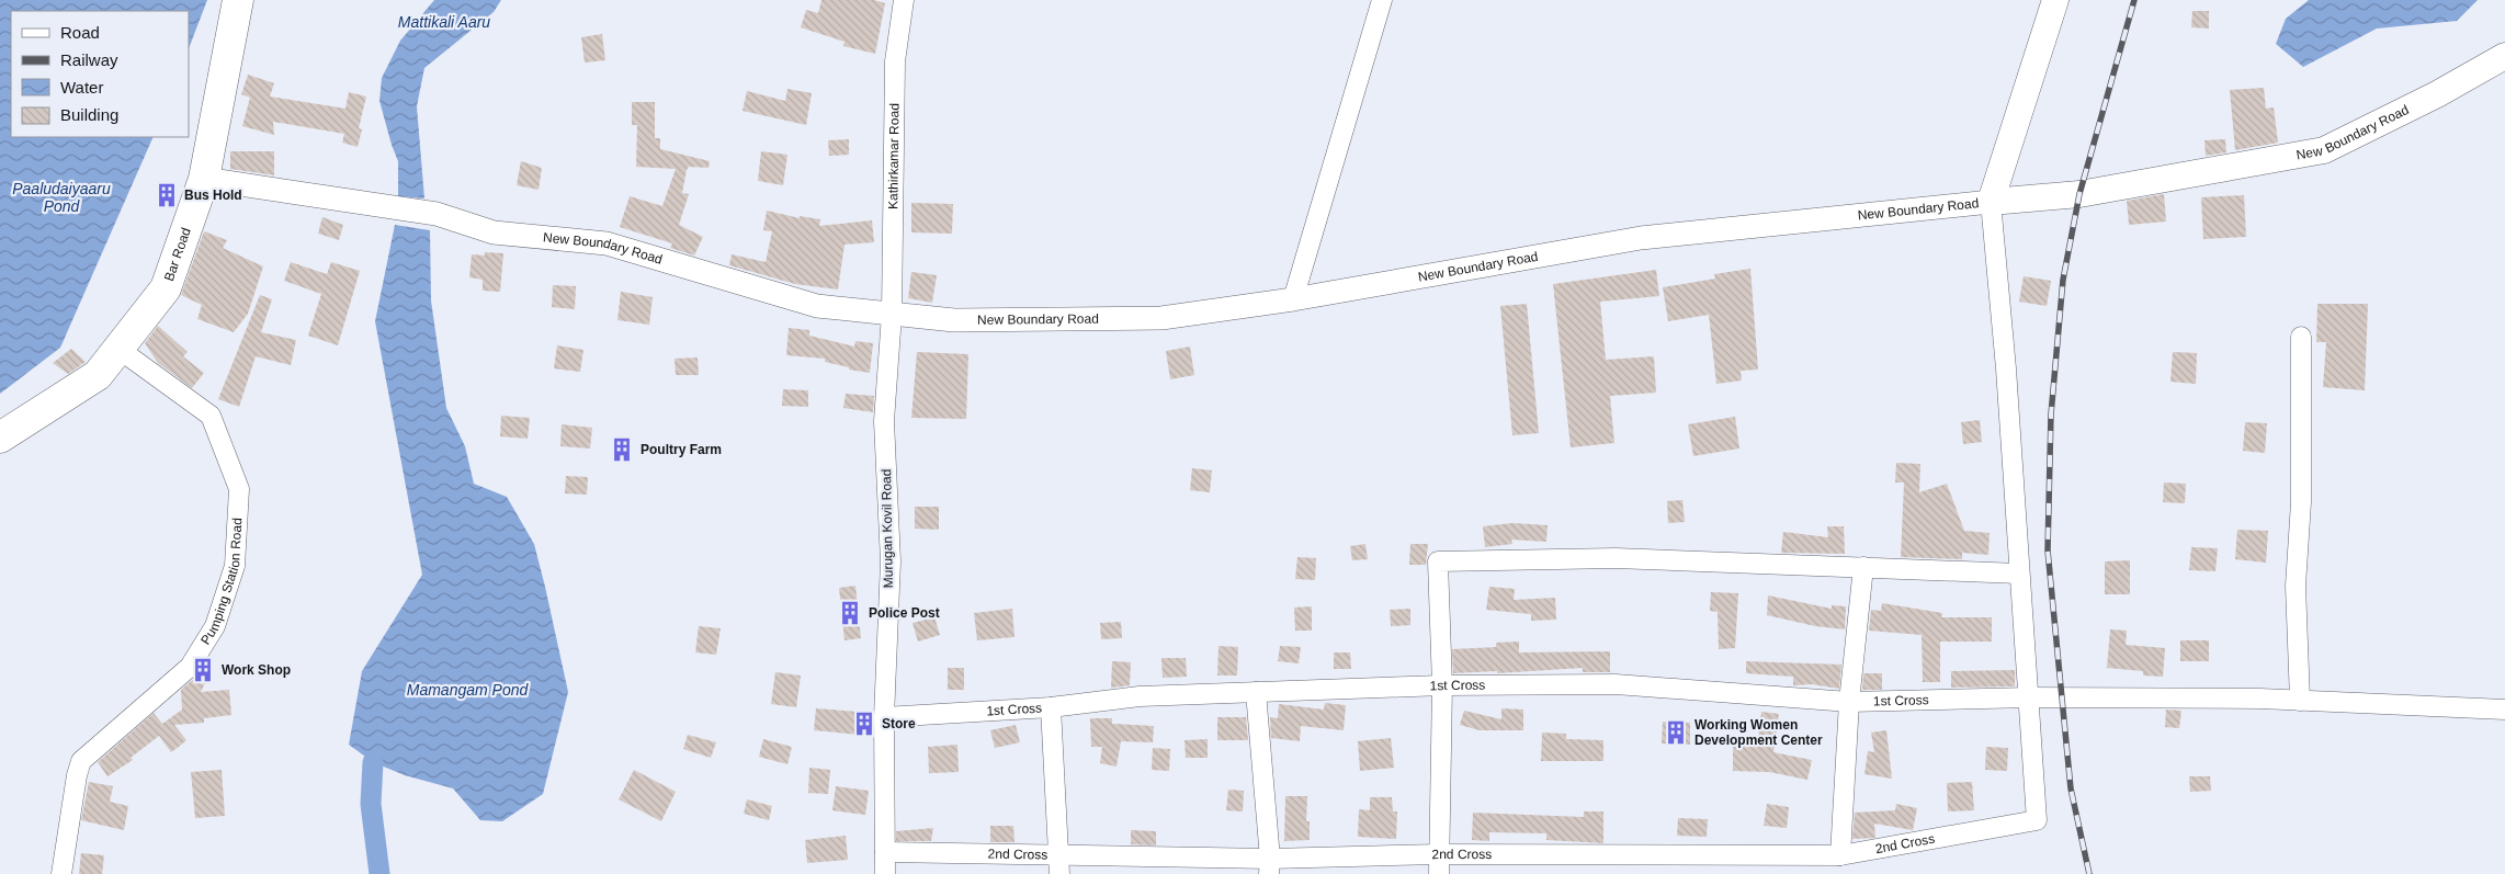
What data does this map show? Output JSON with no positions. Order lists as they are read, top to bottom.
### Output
{
  "streets": {
    "main road": ["New Boundary Road", "Bar Road"],
    "street": [
      "Kathirkamar Road",
      "Murugan Kovil Road",
      "Pumping Station Road",
      "1st Cross",
      "2nd Cross"
    ]
  },
  "crossings": [
    ["New Boundary Road", "Kathirkamar Road"],
    ["New Boundary Road", "Bar Road"],
    ["New Boundary Road", "Murugan Kovil Road"],
    ["Kathirkamar Road", "Murugan Kovil Road"],
    ["Bar Road", "Pumping Station Road"],
    ["Murugan Kovil Road", "1st Cross"],
    ["Murugan Kovil Road", "2nd Cross"],
    ["1st Cross", "2nd Cross"]
  ],
  "water": ["Mattikali Aaru", "Paaludaiyaaru Pond", "Mamangam Pond"],
  "places": {
    "building": [
      "Bus Hold",
      "Poultry Farm",
      "Police Post",
      "Work Shop",
      "Store",
      "Working Women Development Center"
    ]
  },
  "legend": [
    "Road",
    "Railway",
    "Water",
    "Building"
  ]
}
